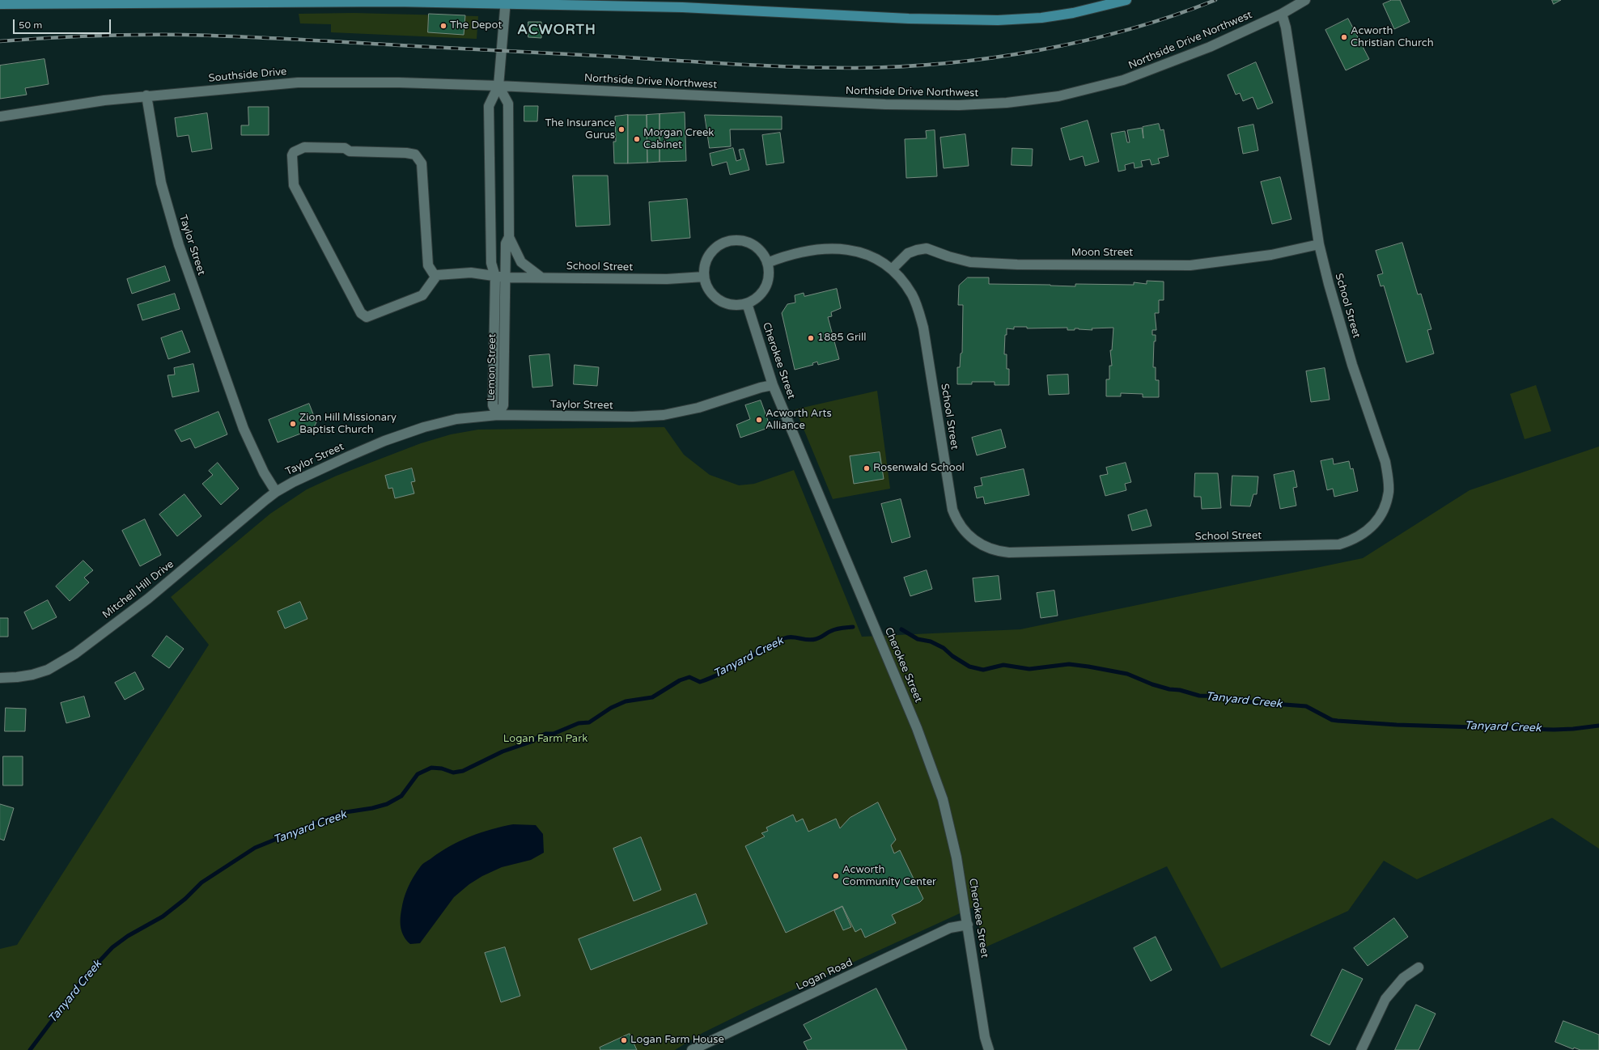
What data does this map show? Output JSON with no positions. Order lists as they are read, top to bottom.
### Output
{
  "streets": {
    "street": [
      "Northside Drive Northwest",
      "Southside Drive",
      "Taylor Street",
      "Moon Street",
      "School Street",
      "Cherokee Street",
      "Lemon Street",
      "Mitchell Hill Drive",
      "Logan Road"
    ]
  },
  "crossings": [
    ["Northside Drive Northwest", "Southside Drive"],
    ["Northside Drive Northwest", "School Street"],
    ["Northside Drive Northwest", "Lemon Street"],
    ["Southside Drive", "Taylor Street"],
    ["Southside Drive", "Lemon Street"],
    ["Taylor Street", "Cherokee Street"],
    ["Taylor Street", "Lemon Street"],
    ["Taylor Street", "Mitchell Hill Drive"],
    ["Moon Street", "School Street"],
    ["School Street", "Cherokee Street"],
    ["School Street", "Lemon Street"],
    ["Cherokee Street", "Logan Road"]
  ],
  "districts": ["ACWORTH"],
  "water": ["Tanyard Creek"],
  "parks": ["Logan Farm Park"],
  "places": [
    "The Depot",
    "Acworth Christian Church",
    "The Insurance Gurus",
    "Morgan Creek Cabinet",
    "1885 Grill",
    "Acworth Arts Alliance",
    "Zion Hill Missionary Baptist Church",
    "Rosenwald School",
    "Acworth Community Center",
    "Logan Farm House"
  ],
  "scale_bar": "50 m"
}
